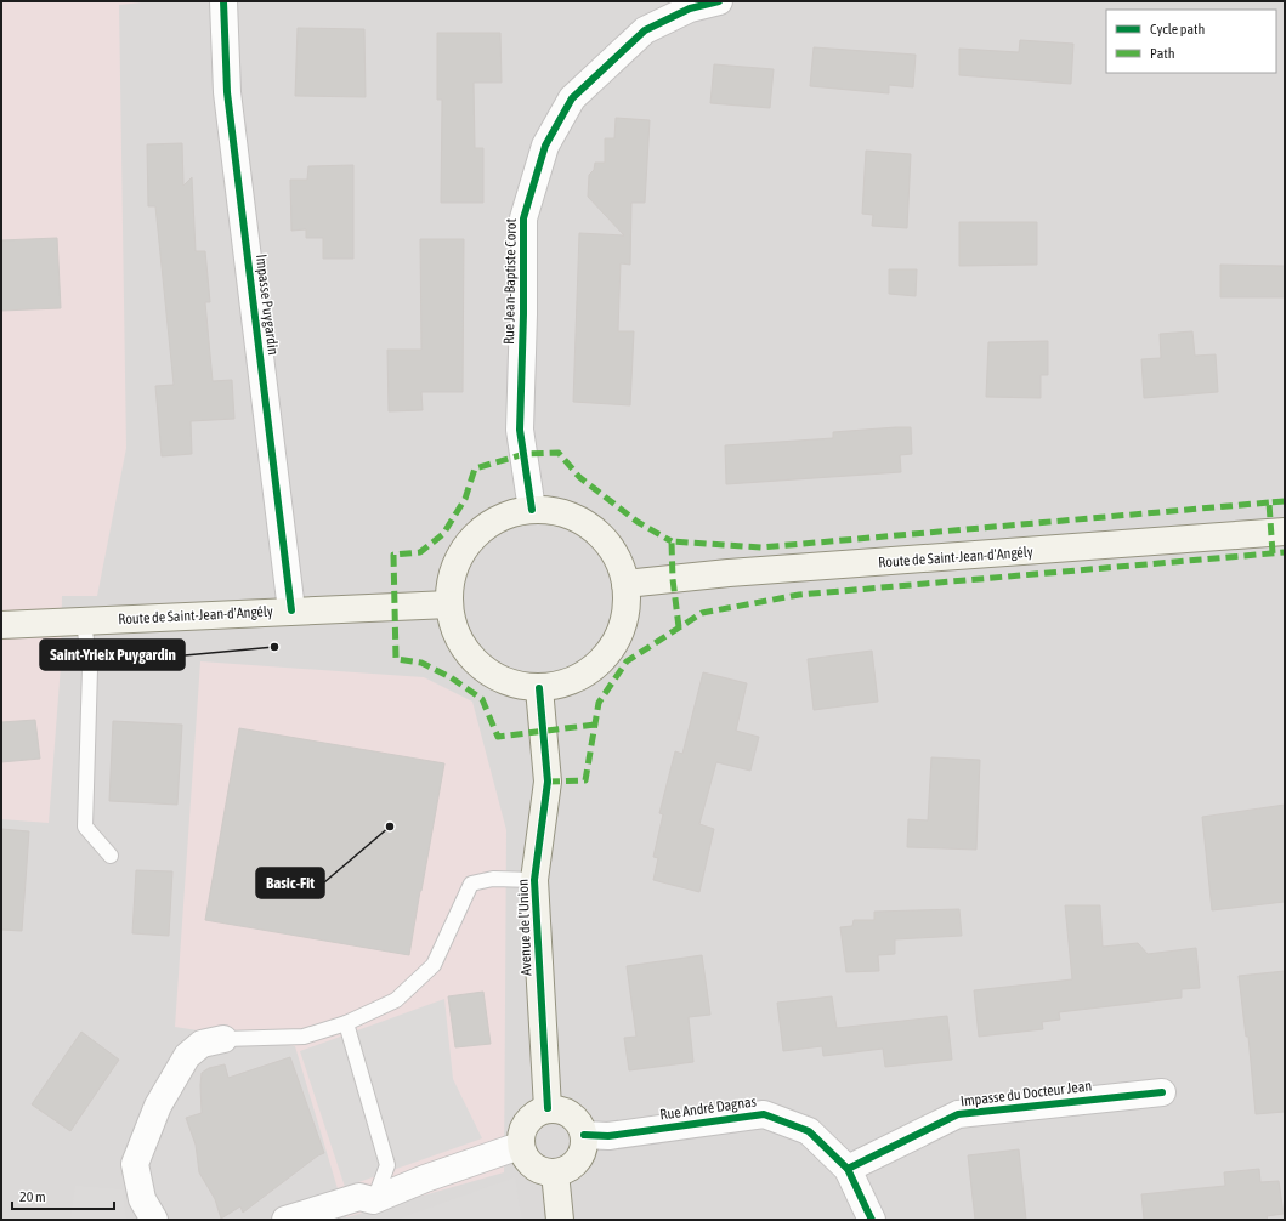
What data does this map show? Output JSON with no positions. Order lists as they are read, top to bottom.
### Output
{
  "streets": {
    "main road": ["Route de Saint-Jean-d'Angély", "Avenue de l'Union"],
    "street": [
      "Rue Jean-Baptiste Corot",
      "Impasse Puygardin",
      "Impasse du Docteur Jean",
      "Rue André Dagnas"
    ]
  },
  "crossings": [
    ["Impasse Puygardin", "Route de Saint-Jean-d'Angély"],
    ["Avenue de l'Union", "Rue André Dagnas"],
    ["Impasse du Docteur Jean", "Rue André Dagnas"]
  ],
  "places": ["Saint-Yrieix Puygardin", "Basic-Fit"],
  "legend": ["Cycle path", "Path"],
  "scale_bar": "20 m"
}
